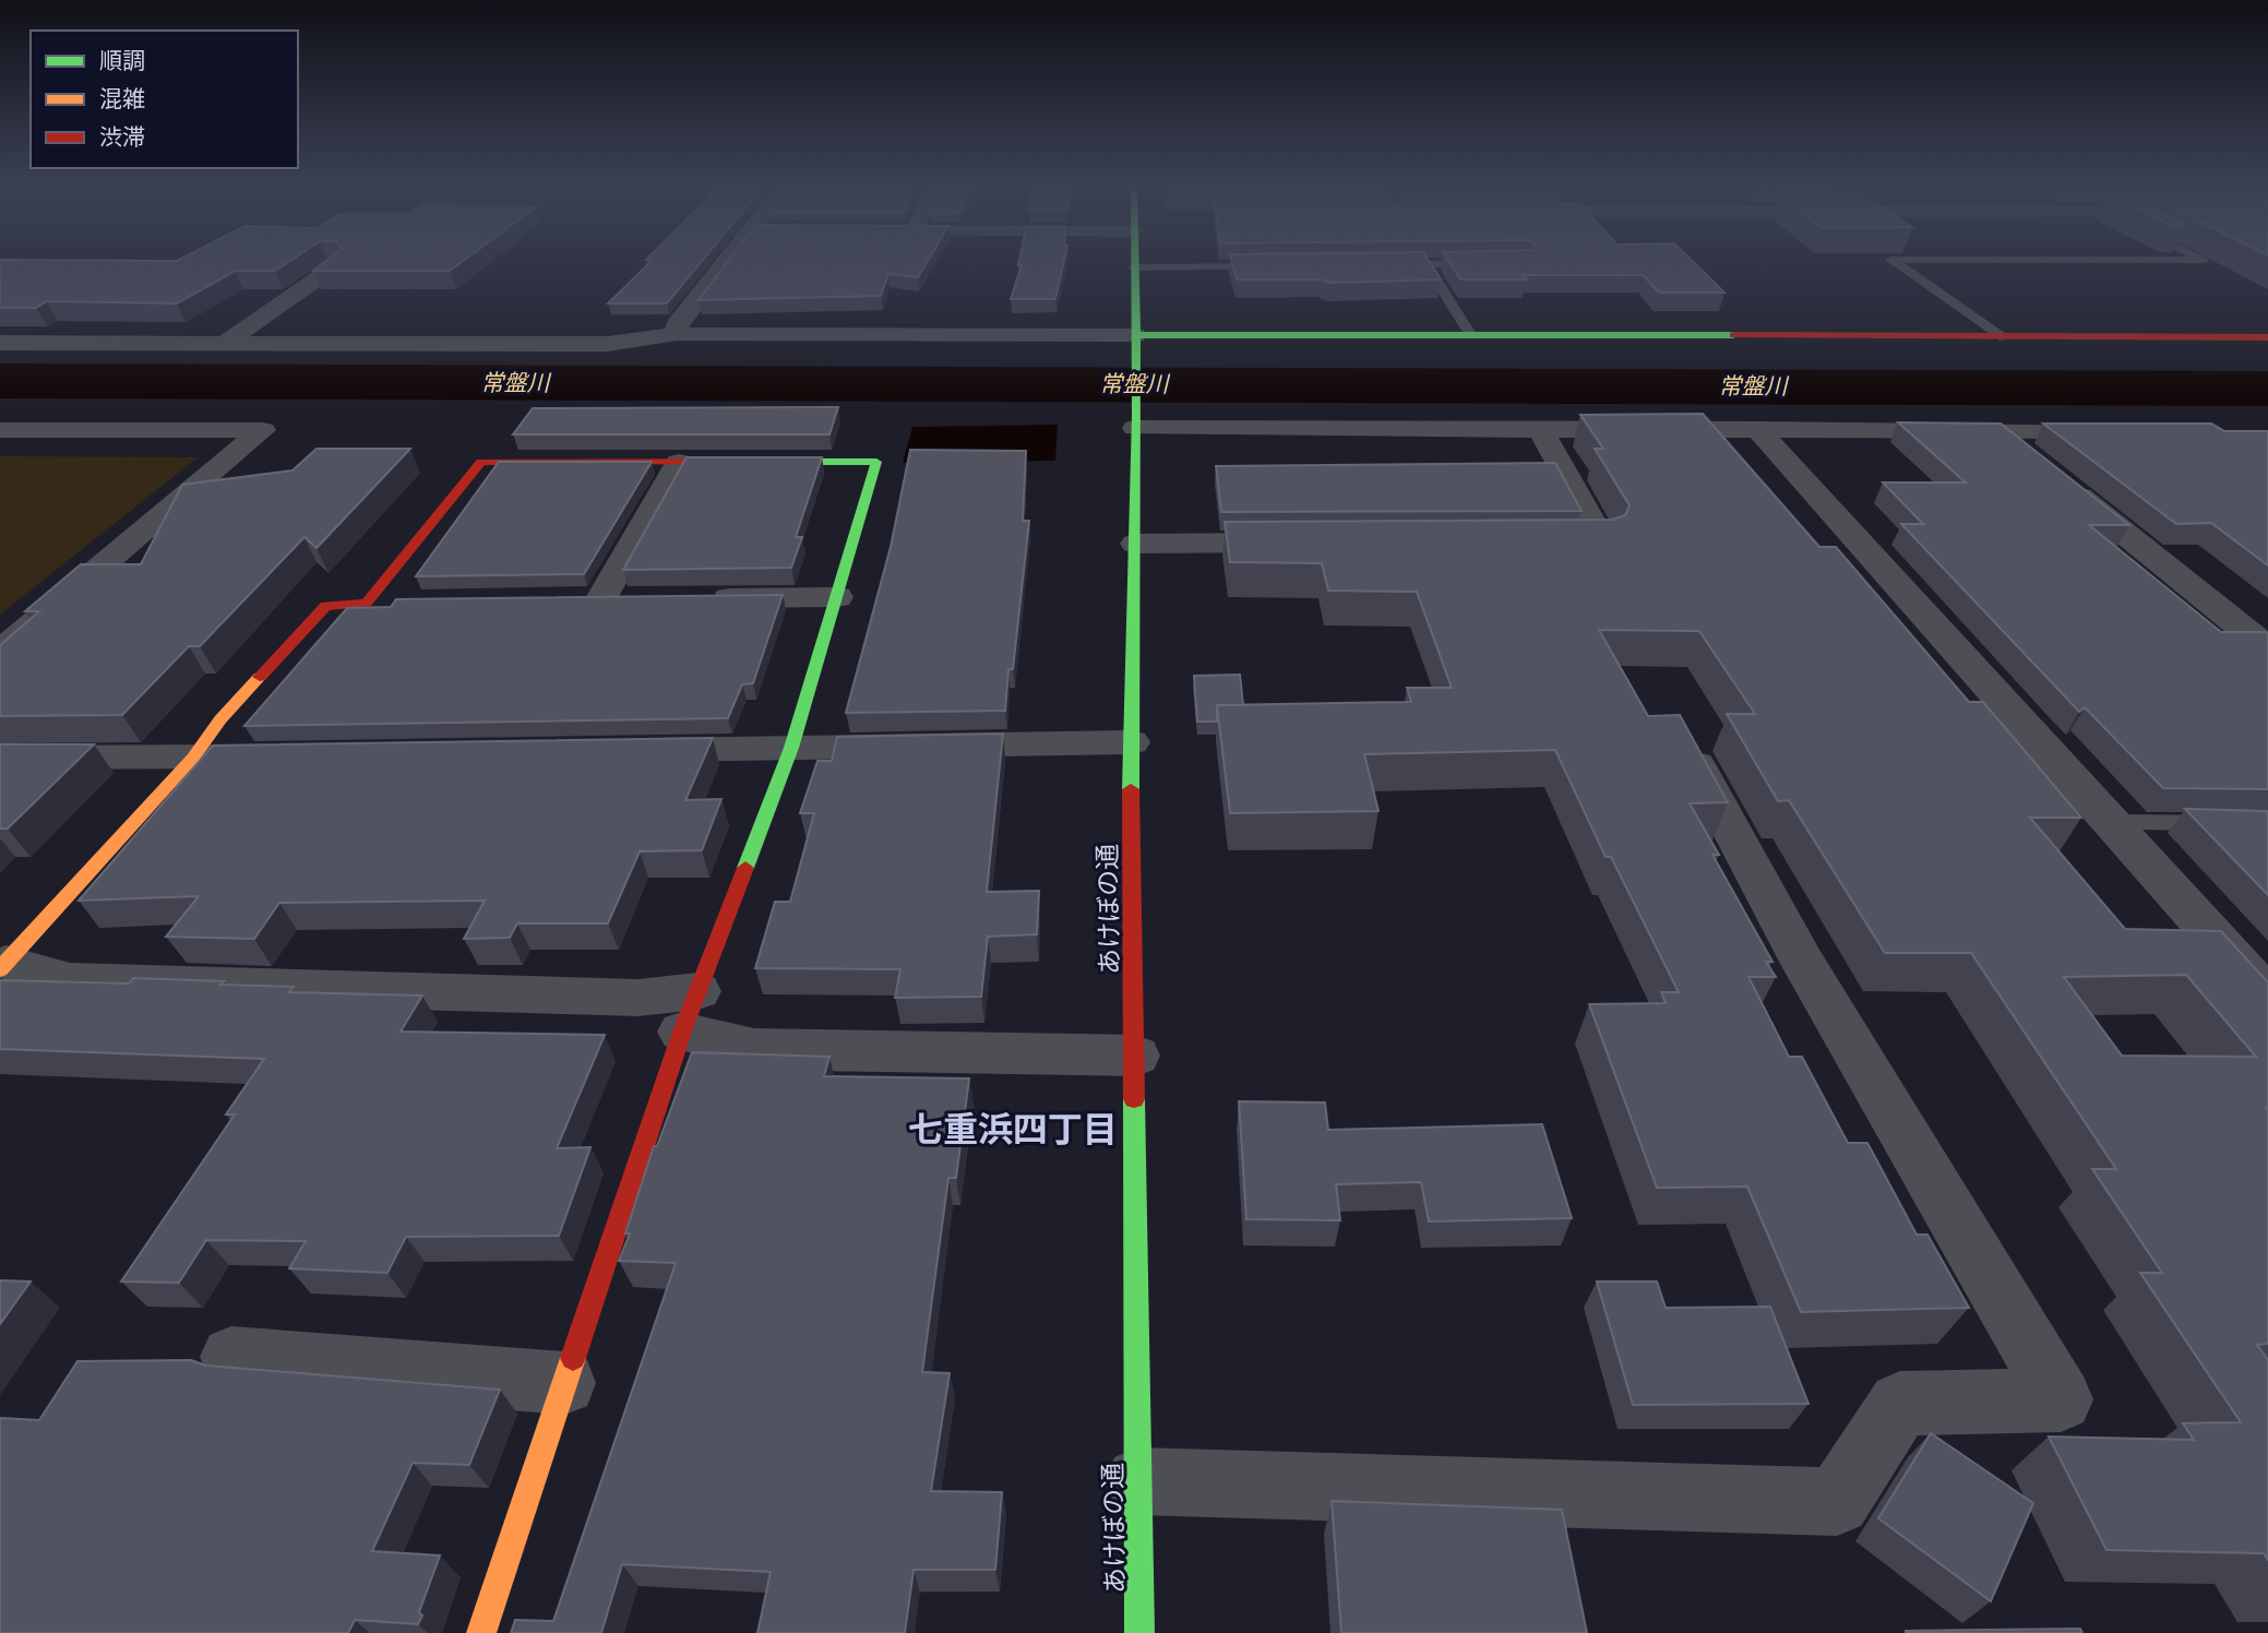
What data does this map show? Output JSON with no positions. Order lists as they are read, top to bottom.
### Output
{
  "streets": {
    "street": ["あけぼの通"]
  },
  "districts": ["七重浜四丁目"],
  "water": ["常盤川"],
  "legend": ["順調", "混雑", "渋滞"]
}
